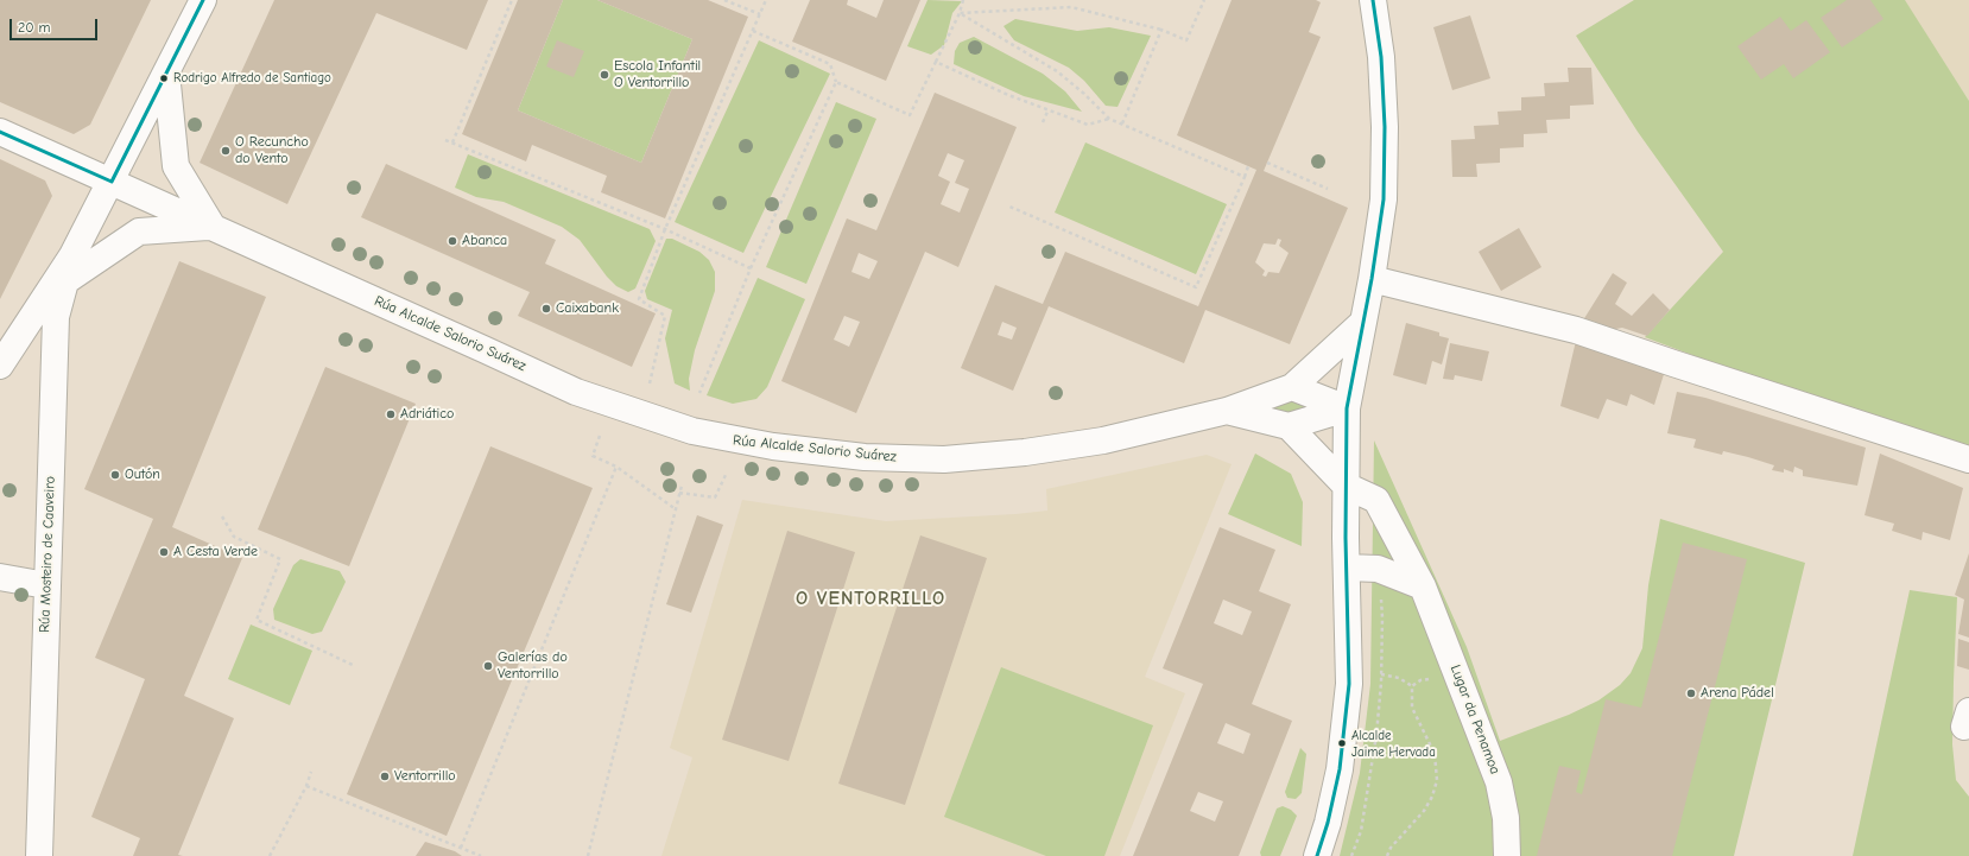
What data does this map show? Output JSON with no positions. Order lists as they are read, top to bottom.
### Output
{
  "streets": {
    "street": ["Rúa Alcalde Salorio Suárez", "Rúa Mosteiro de Caaveiro", "Lugar da Penamoa"]
  },
  "crossings": [
    ["Rúa Alcalde Salorio Suárez", "Rúa Mosteiro de Caaveiro"]
  ],
  "districts": ["O VENTORRILLO"],
  "places": [
    "Escola Infantil O Ventorrillo",
    "Rodrigo Alfredo de Santiago",
    "O Recuncho do Vento",
    "Abanca",
    "Caixabank",
    "Adriático",
    "Outón",
    "A Cesta Verde",
    "Galerías do Ventorrillo",
    "Arena Pádel",
    "Alcalde Jaime Hervada",
    "Ventorrillo"
  ],
  "scale_bar": "20 m"
}
